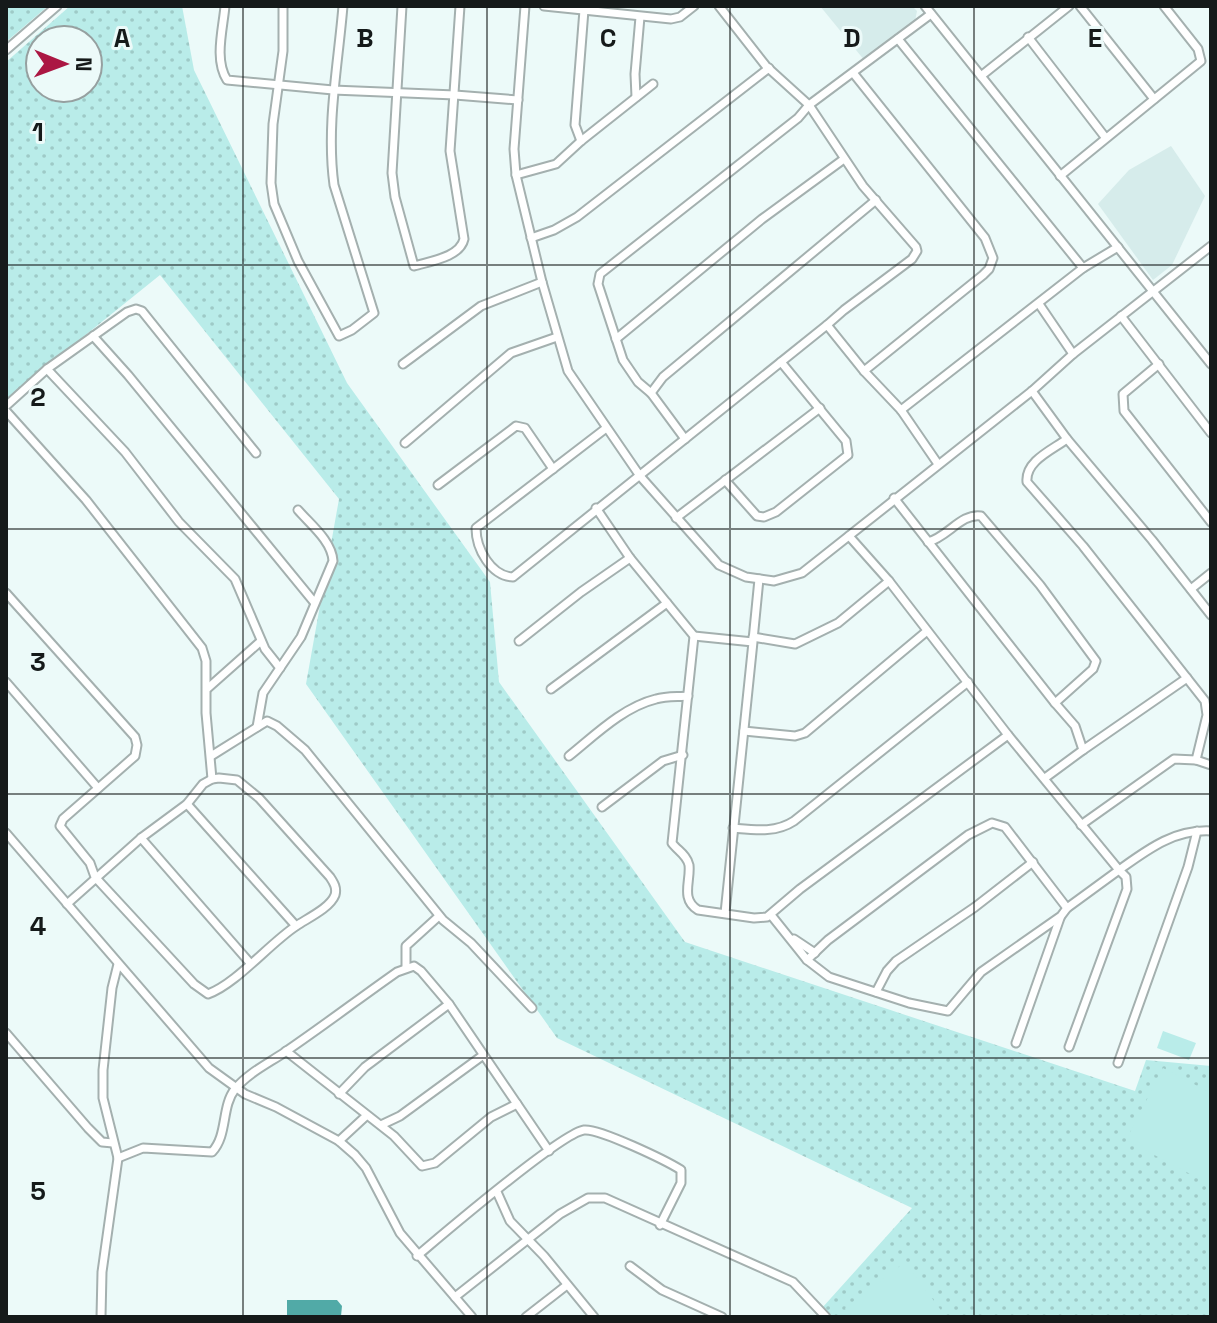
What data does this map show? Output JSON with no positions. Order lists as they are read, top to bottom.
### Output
{
  "north": "right",
  "grid": {
    "columns": [
      "A",
      "B",
      "C",
      "D",
      "E"
    ],
    "rows": [
      "1",
      "2",
      "3",
      "4",
      "5"
    ]
  }
}
